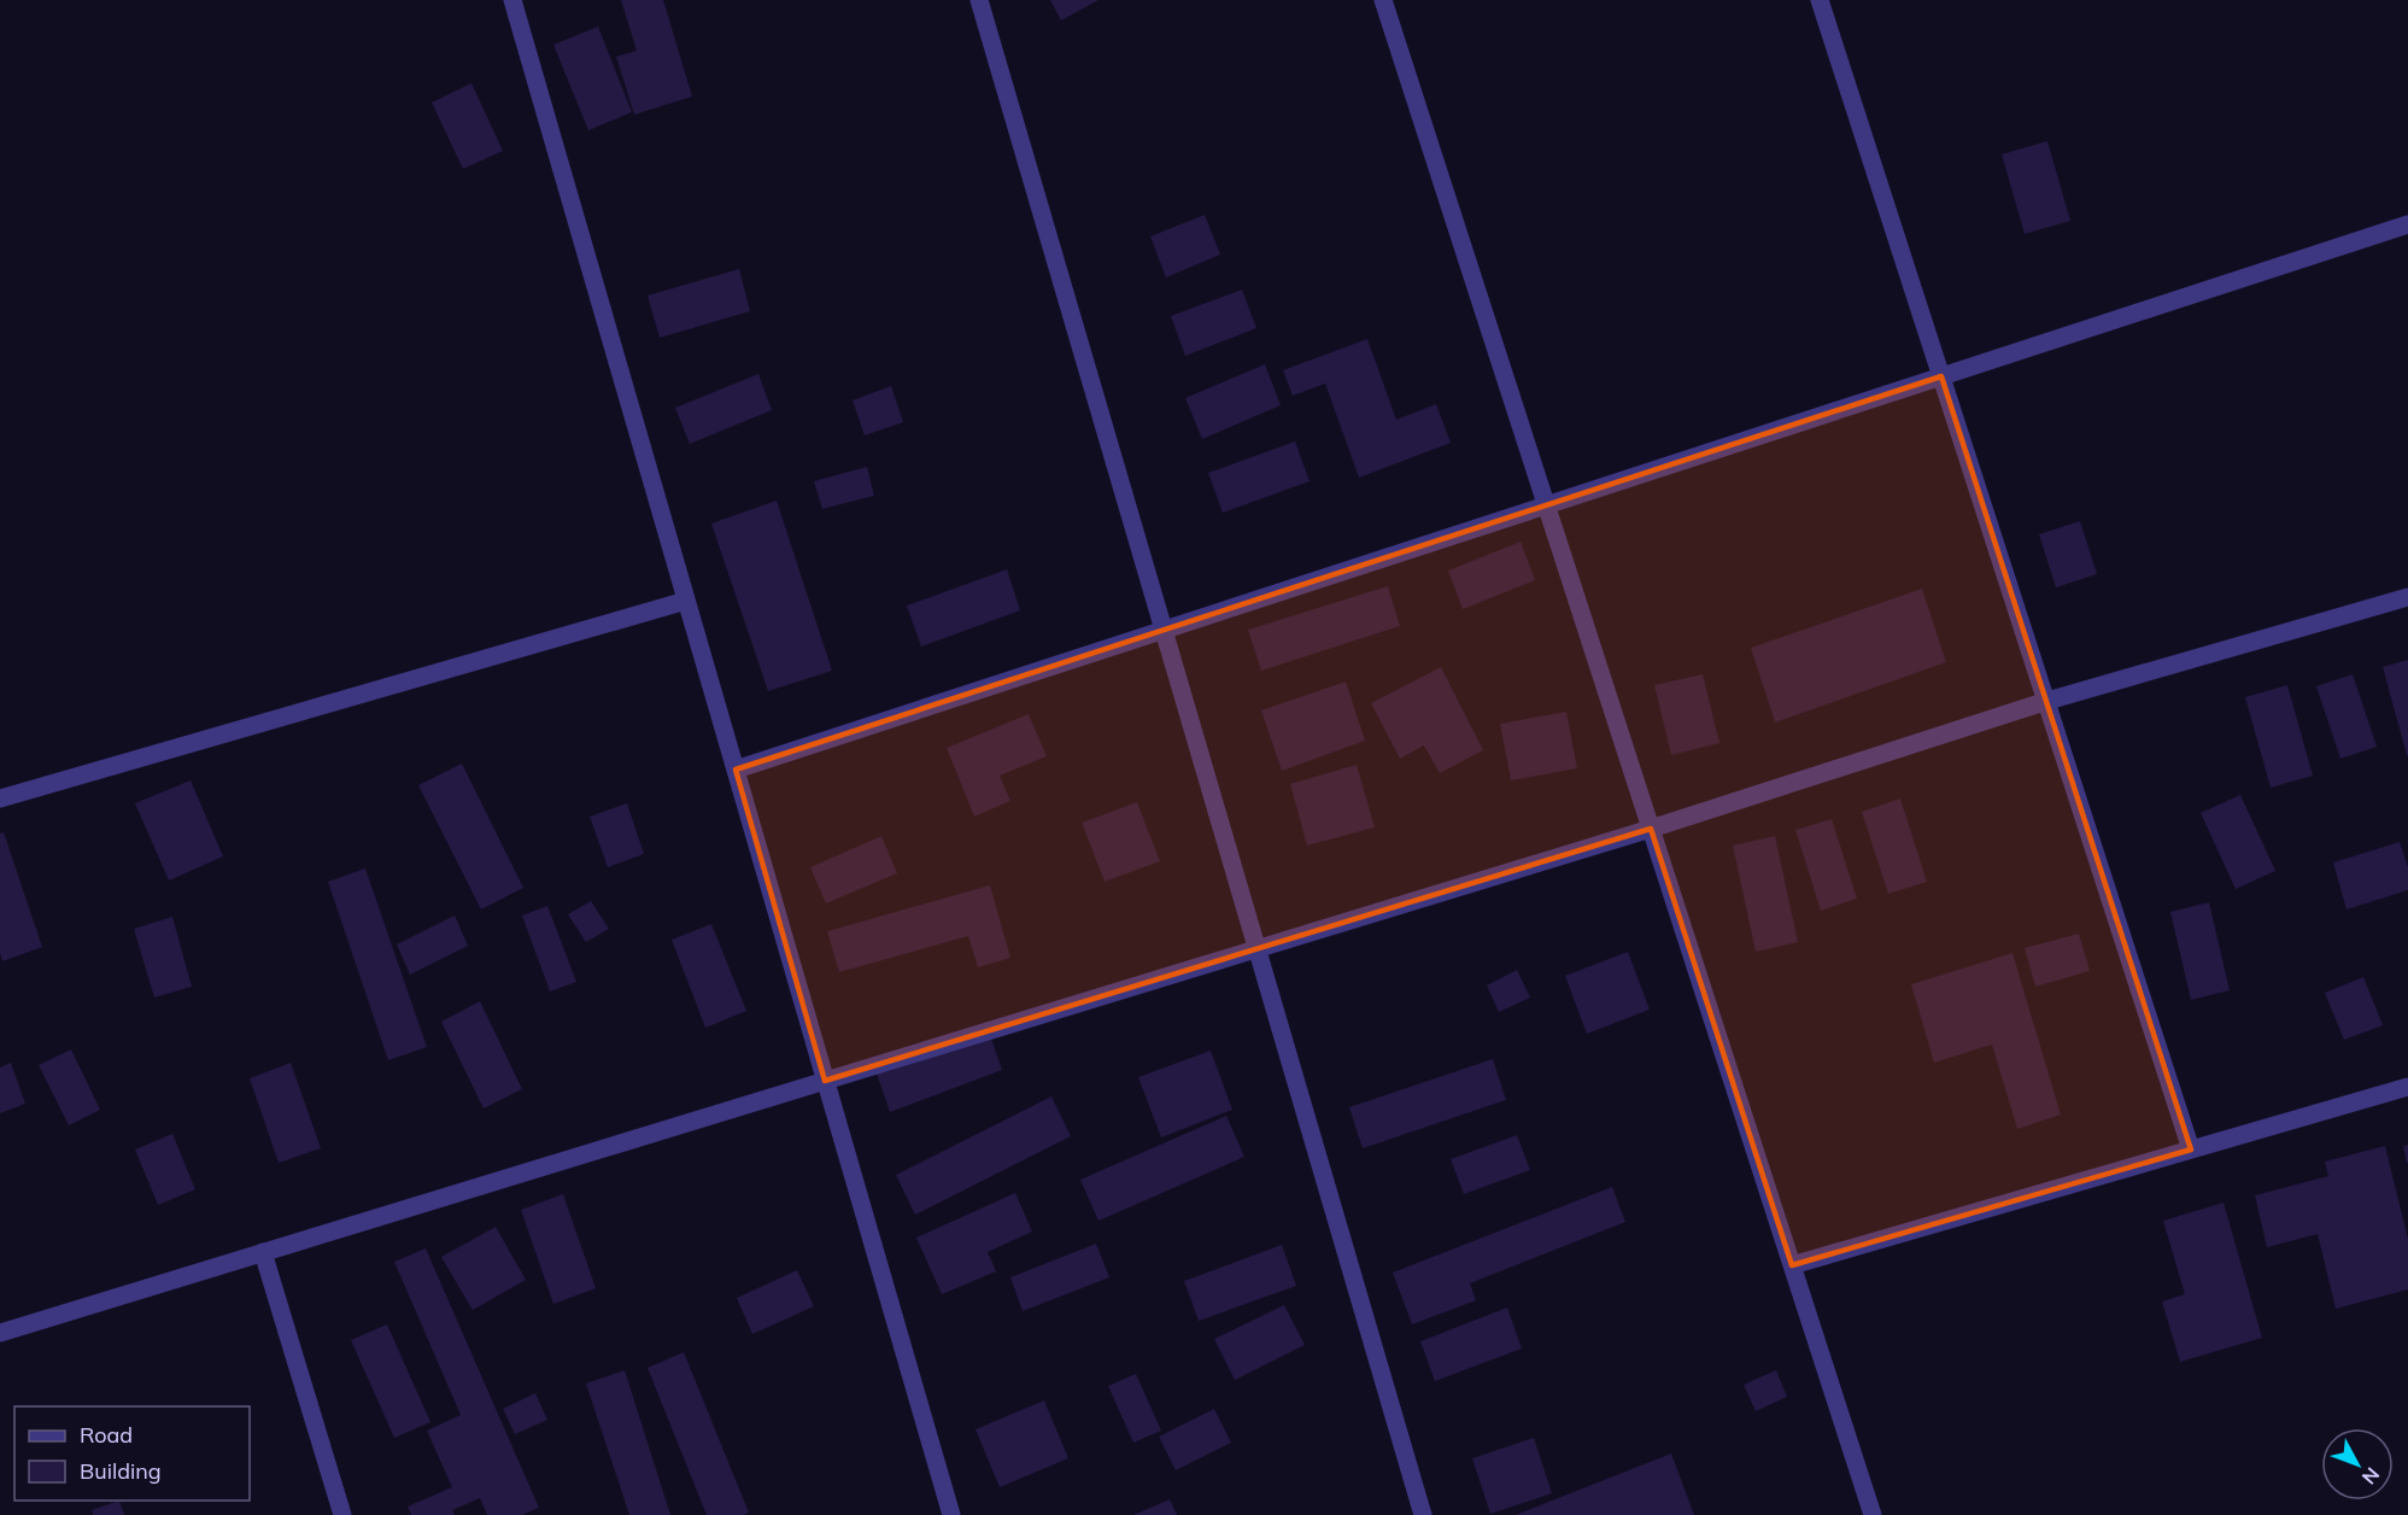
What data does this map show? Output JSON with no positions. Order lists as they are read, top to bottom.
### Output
{
  "legend": ["Road", "Building"],
  "north": "bottom right"
}
